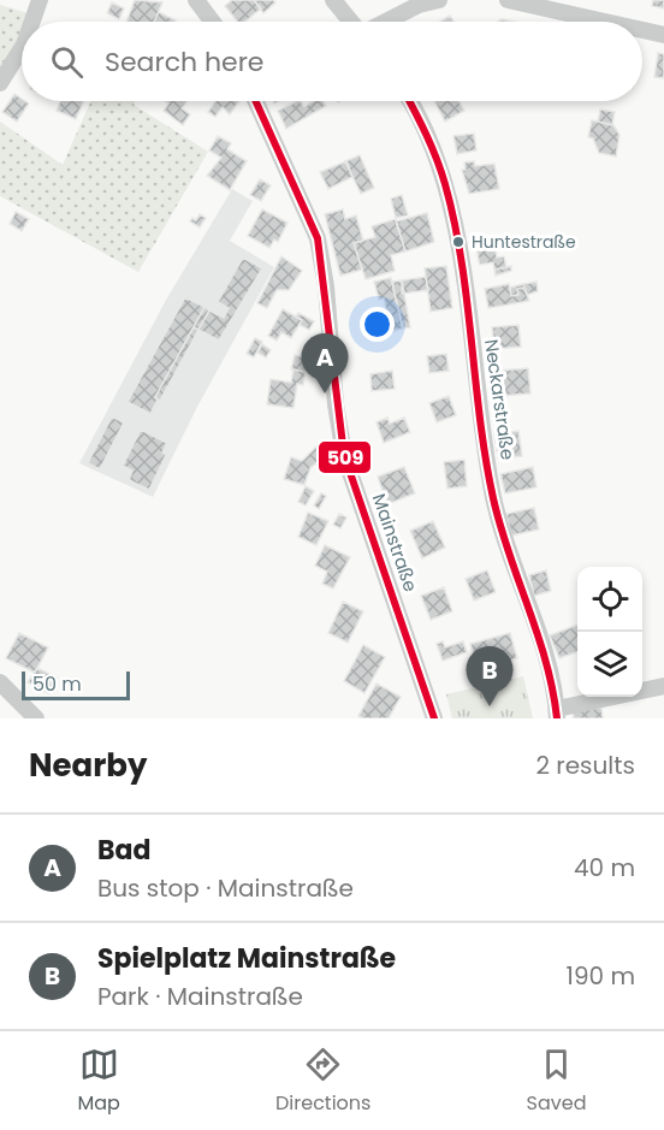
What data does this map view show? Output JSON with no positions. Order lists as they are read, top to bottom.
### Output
{
  "streets": {
    "street": ["Neckarstraße", "Mainstraße"]
  },
  "places": ["Huntestraße"],
  "lines": ["transit line 509"],
  "scale_bar": "50 m",
  "page": {
    "search": "Search here",
    "pins": ["A", "B"],
    "scale": "50 m",
    "heading": ["Nearby", "2 results"],
    "list": [
      {
        "mark": "A",
        "name": "Bad",
        "note": "Bus stop · Mainstraße",
        "value": "40 m"
      },
      {
        "mark": "B",
        "name": "Spielplatz Mainstraße",
        "note": "Park · Mainstraße",
        "value": "190 m"
      }
    ],
    "nav": ["Map", "Directions", "Saved"]
  }
}
